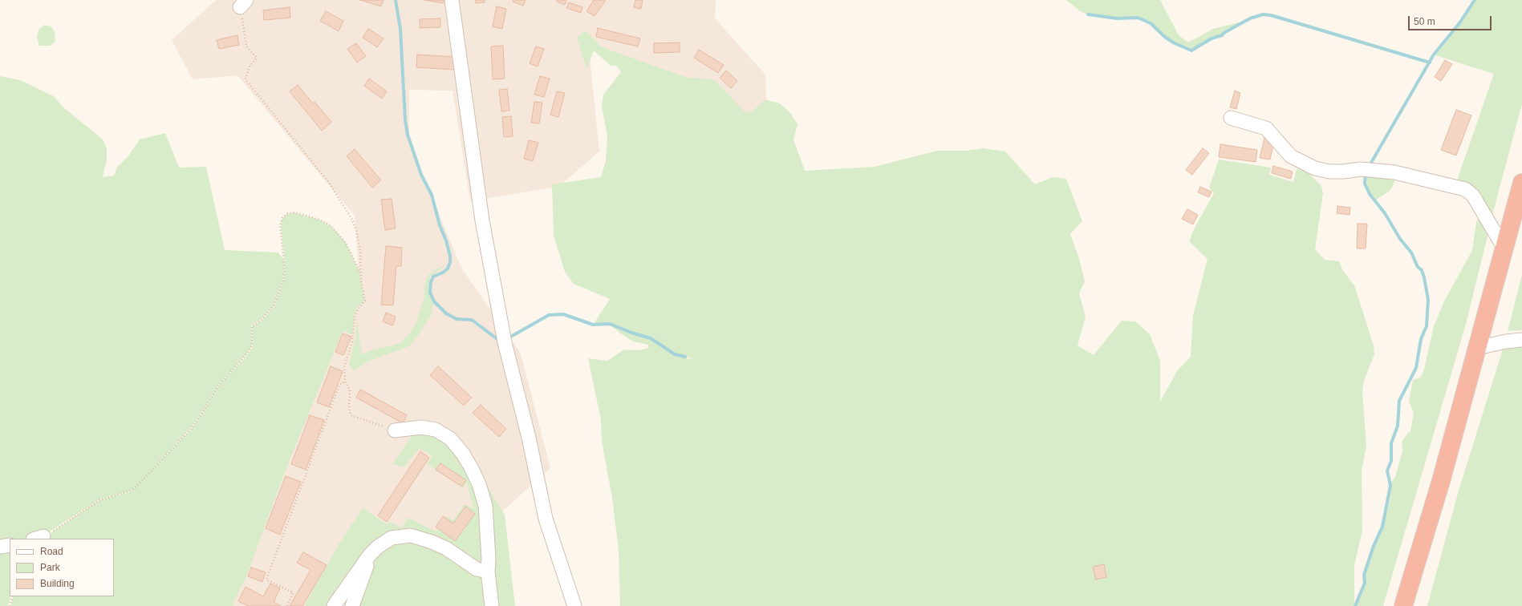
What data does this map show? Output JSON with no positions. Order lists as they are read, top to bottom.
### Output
{
  "legend": ["Road", "Park", "Building"],
  "scale_bar": "50 m"
}
